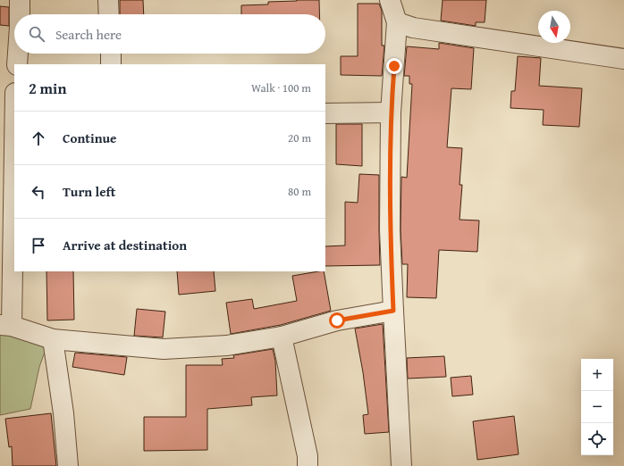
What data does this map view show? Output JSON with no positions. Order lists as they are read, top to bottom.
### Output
{
  "north": "bottom",
  "page": {
    "search": "Search here",
    "heading": ["2 min", "Walk · 100 m"],
    "list": [
      ["Continue", "20 m"],
      ["Turn left", "80 m"],
      "Arrive at destination"
    ],
    "map_buttons": ["+", "−"]
  }
}
